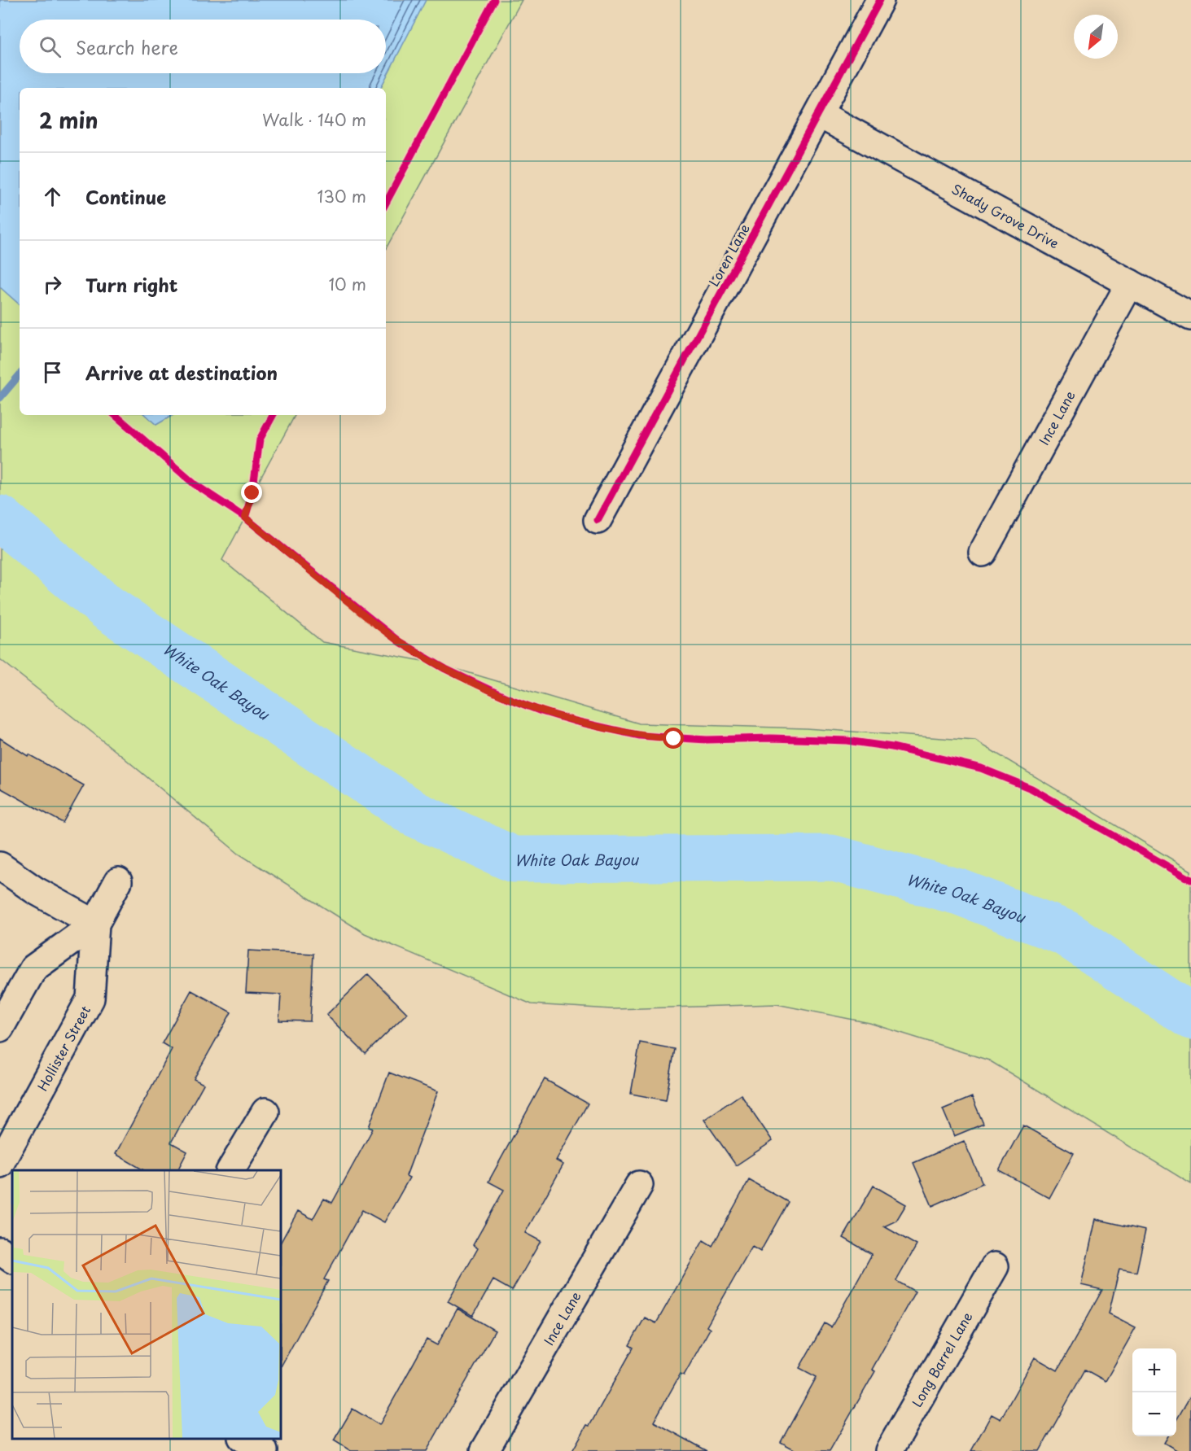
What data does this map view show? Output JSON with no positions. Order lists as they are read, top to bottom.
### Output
{
  "streets": {
    "street": [
      "Shady Grove Drive",
      "Loren Lane",
      "Ince Lane",
      "Hollister Street",
      "Long Barrel Lane"
    ]
  },
  "crossings": [
    ["Shady Grove Drive", "Loren Lane"],
    ["Shady Grove Drive", "Ince Lane"]
  ],
  "water": ["White Oak Bayou"],
  "north": "bottom left",
  "page": {
    "search": "Search here",
    "heading": ["2 min", "Walk · 140 m"],
    "list": [
      ["Continue", "130 m"],
      ["Turn right", "10 m"],
      "Arrive at destination"
    ],
    "map_buttons": ["+", "−"]
  }
}
